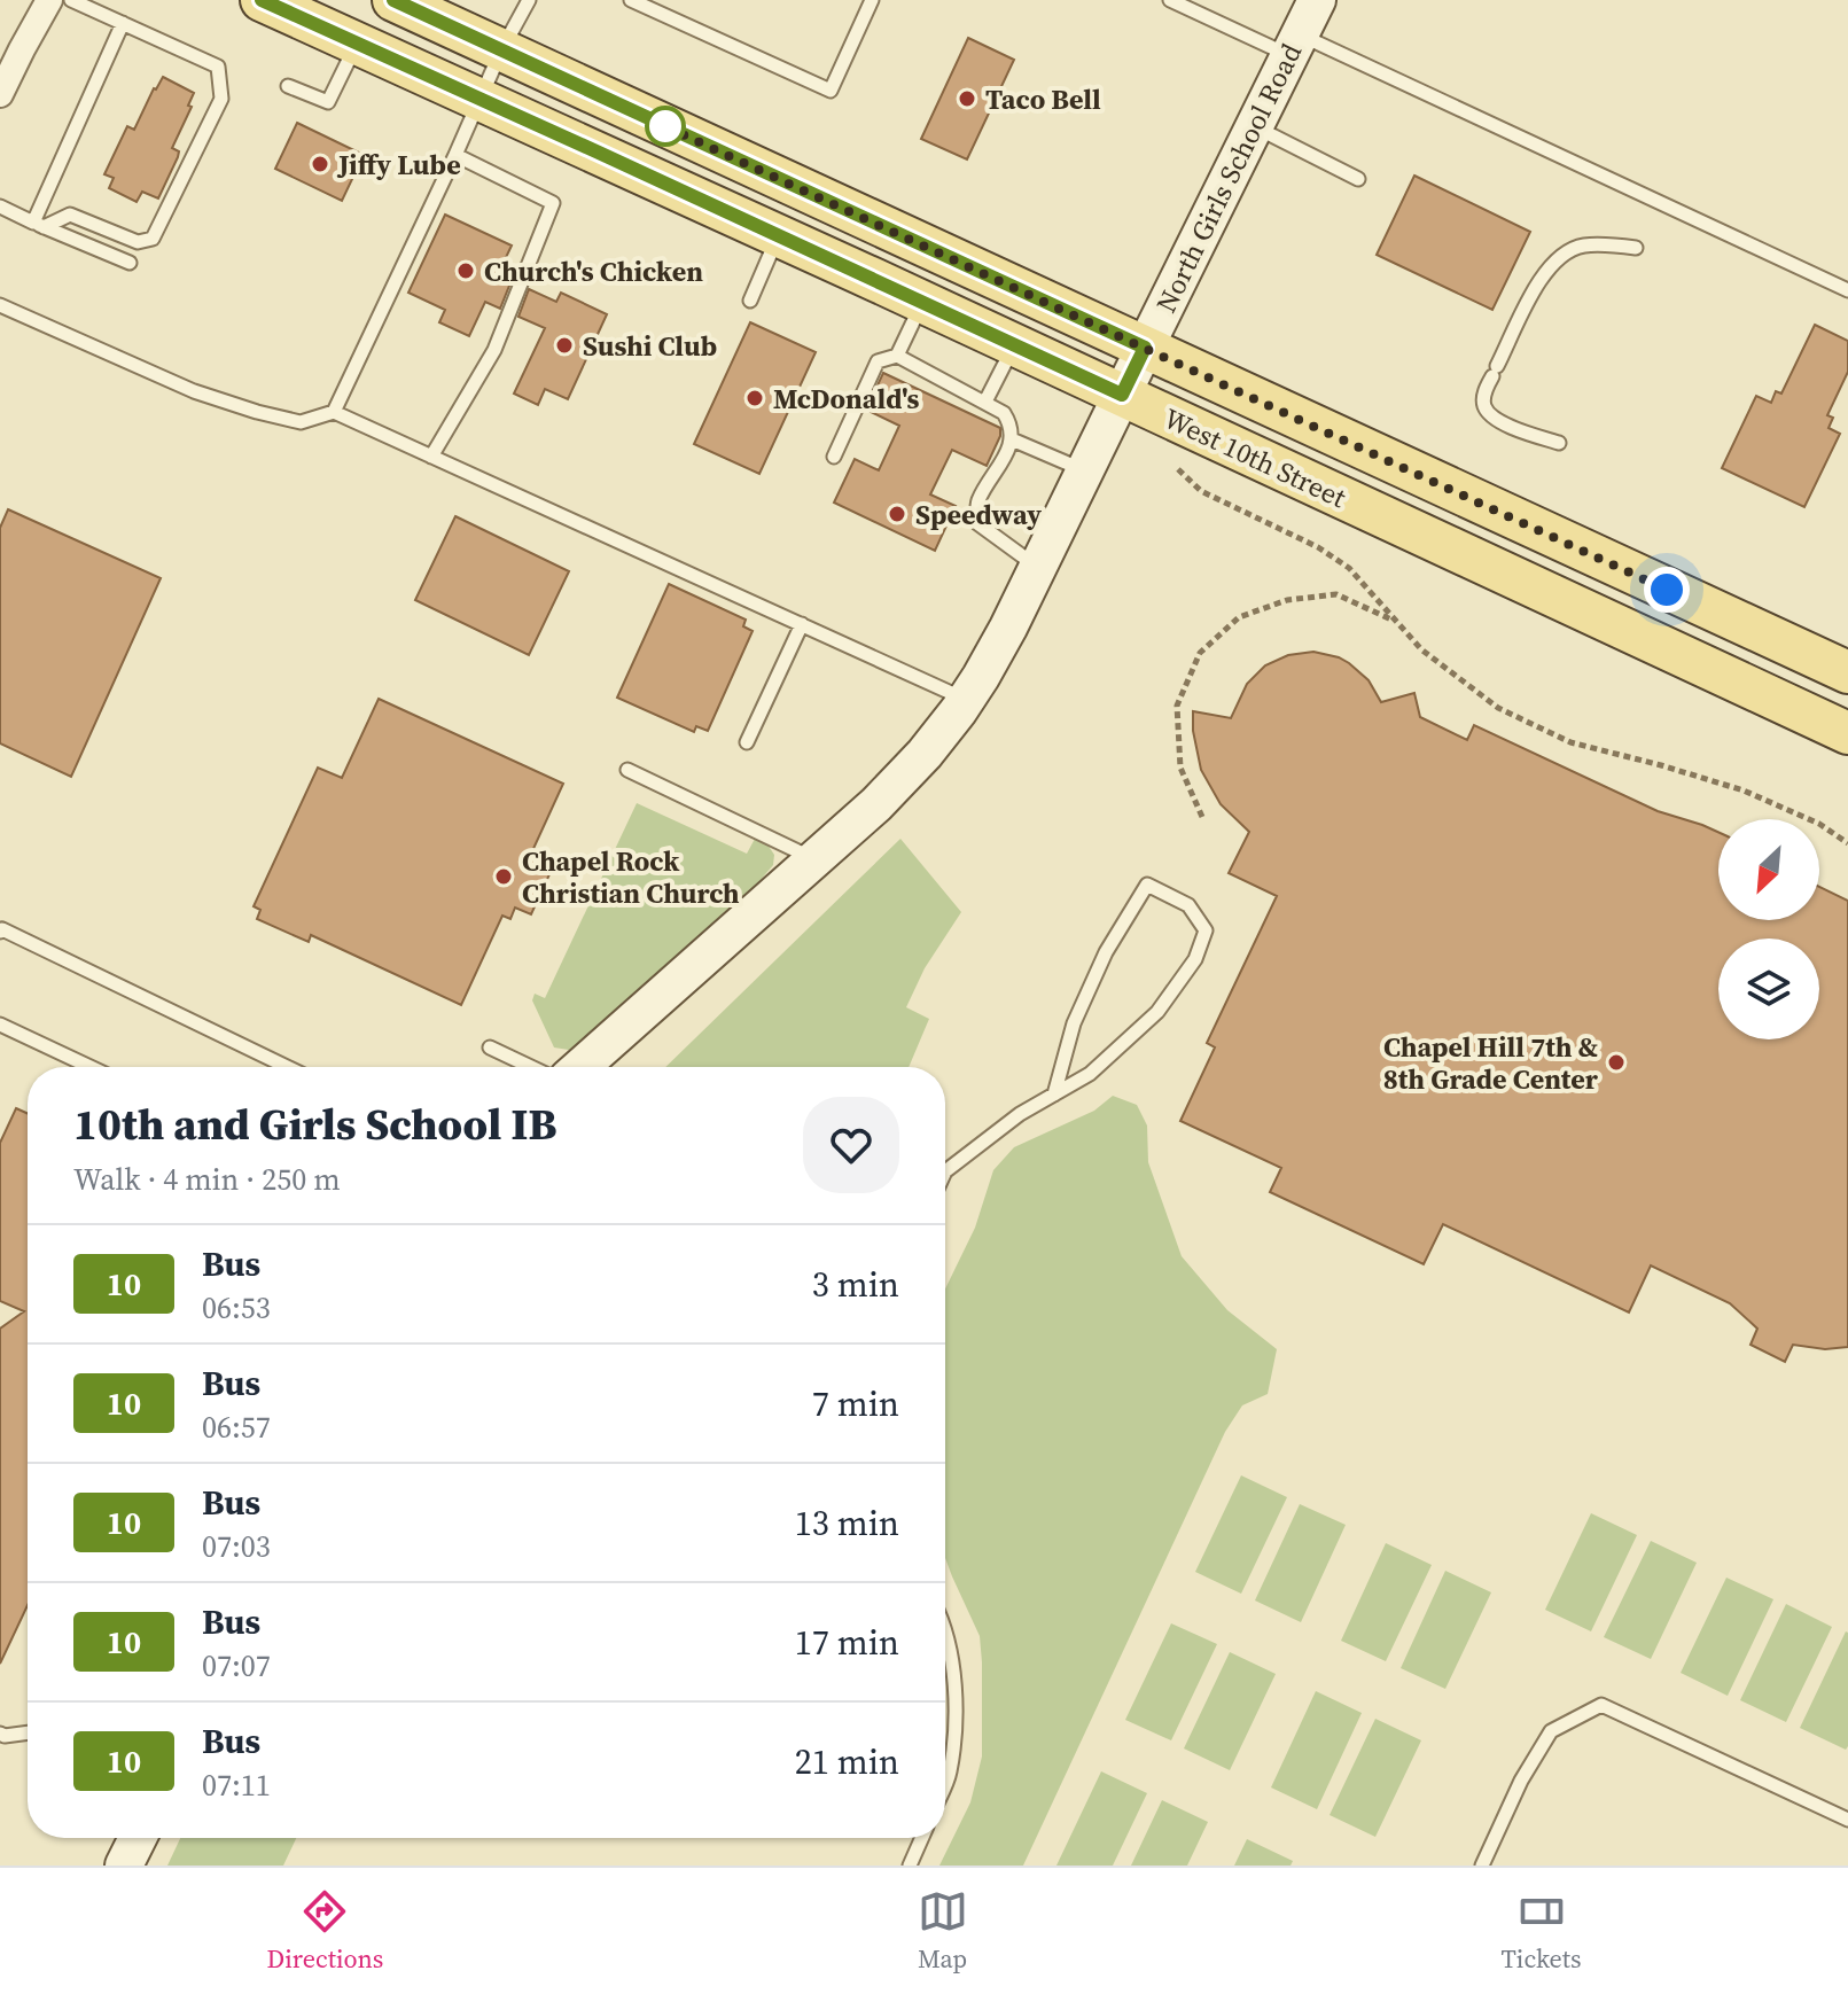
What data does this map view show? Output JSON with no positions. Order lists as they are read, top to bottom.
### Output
{
  "streets": {
    "main road": ["North Girls School Road", "West 10th Street"]
  },
  "crossings": [
    ["North Girls School Road", "West 10th Street"]
  ],
  "places": [
    "Taco Bell",
    "Jiffy Lube",
    "Church's Chicken",
    "Sushi Club",
    "McDonald's",
    "Speedway",
    "Chapel Rock Christian Church",
    "Chapel Hill 7th & 8th Grade Center"
  ],
  "lines": ["bus line 10"],
  "north": "bottom left",
  "page": {
    "heading": ["10th and Girls School IB", "Walk · 4 min · 250 m"],
    "list": [
      {
        "mark": "10",
        "name": "Bus",
        "note": "06:53",
        "value": "3 min"
      },
      {
        "mark": "10",
        "name": "Bus",
        "note": "06:57",
        "value": "7 min"
      },
      {
        "mark": "10",
        "name": "Bus",
        "note": "07:03",
        "value": "13 min"
      },
      {
        "mark": "10",
        "name": "Bus",
        "note": "07:07",
        "value": "17 min"
      },
      {
        "mark": "10",
        "name": "Bus",
        "note": "07:11",
        "value": "21 min"
      }
    ],
    "tabs": ["Directions", "Map", "Tickets"]
  }
}
